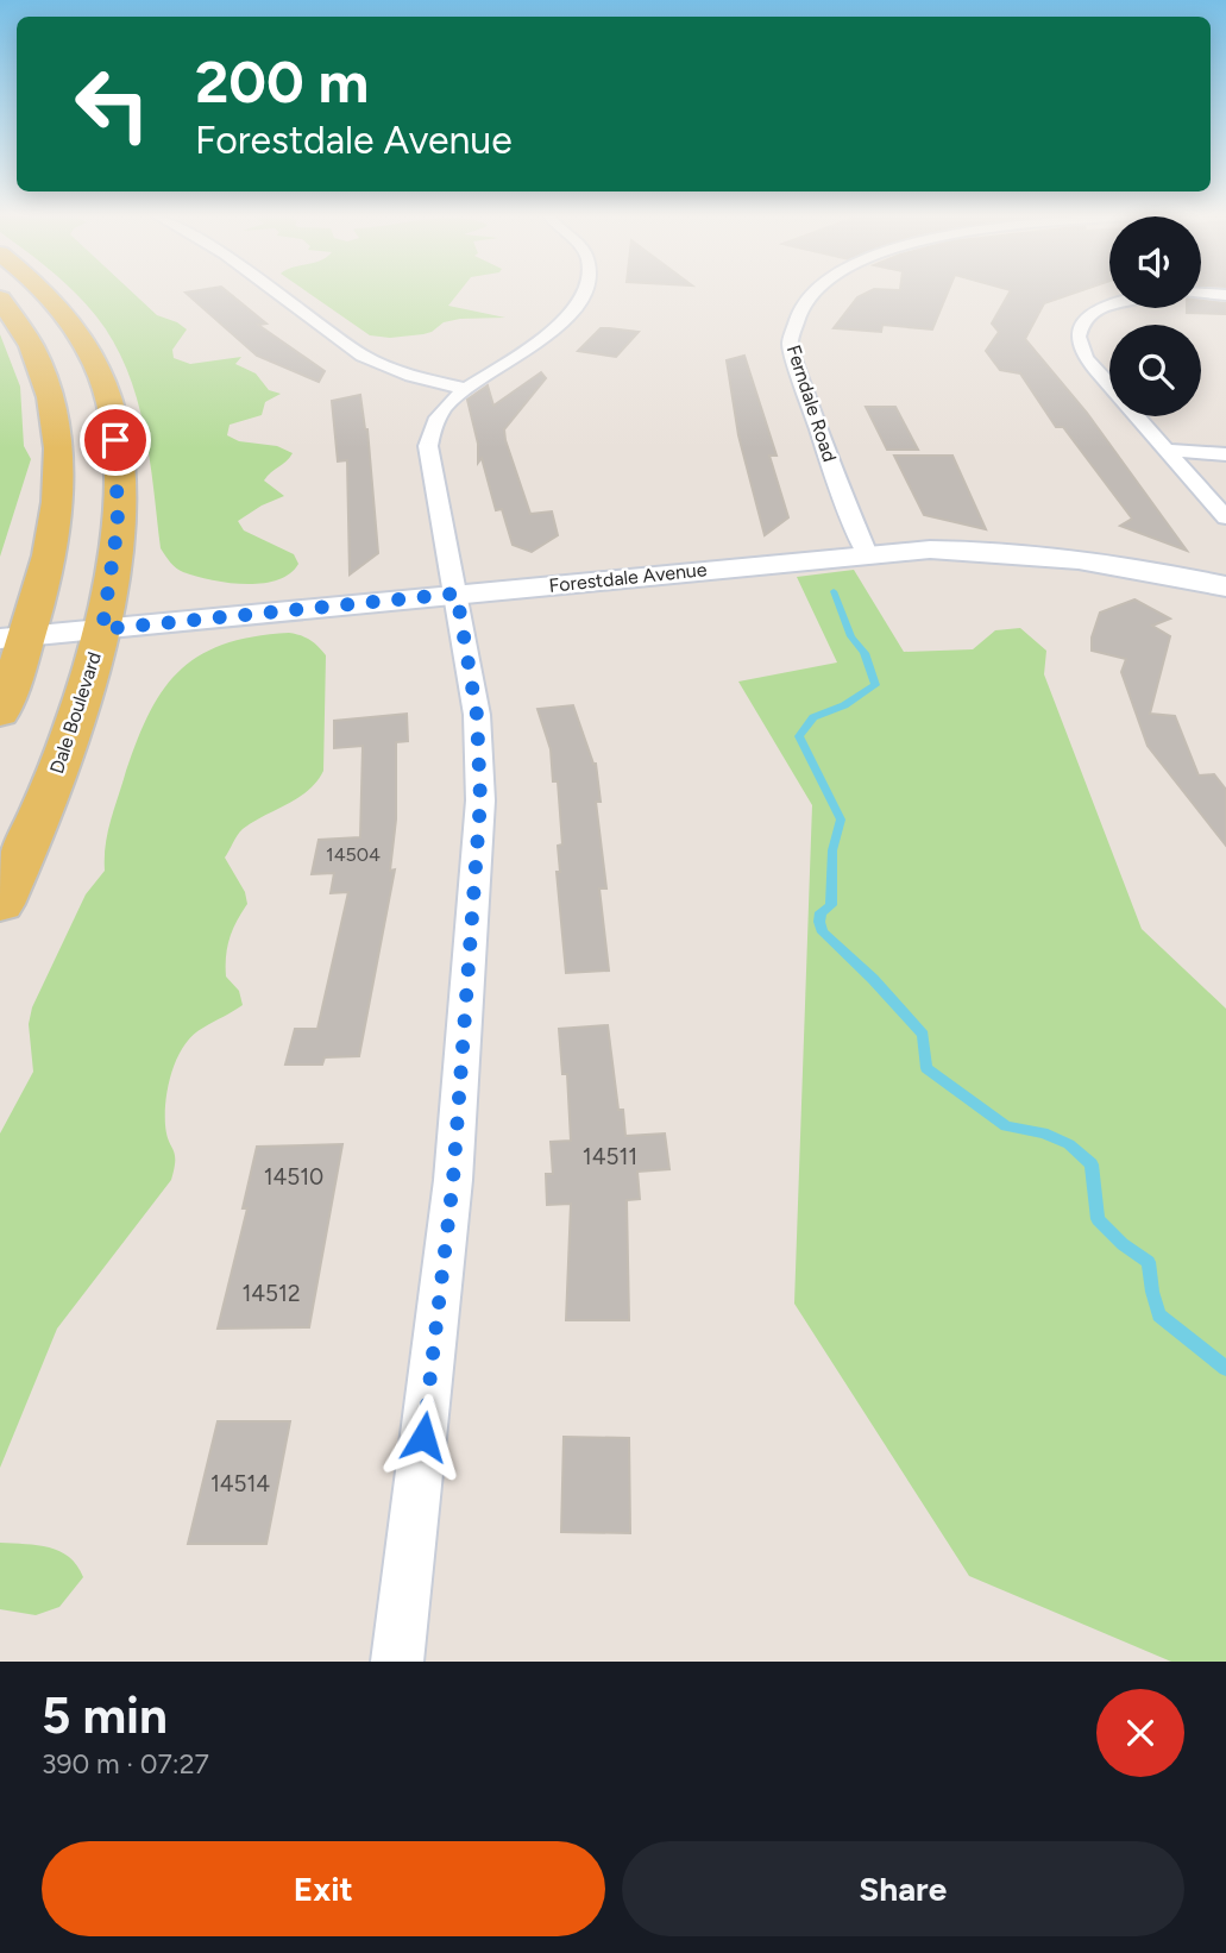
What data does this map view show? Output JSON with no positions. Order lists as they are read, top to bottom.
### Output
{
  "streets": {
    "main road": ["Dale Boulevard"],
    "street": ["Ferndale Road", "Forestdale Avenue"]
  },
  "crossings": [
    ["Ferndale Road", "Forestdale Avenue"],
    ["Forestdale Avenue", "Dale Boulevard"]
  ],
  "house_numbers": [
    "14504",
    "14511",
    "14510",
    "14512",
    "14514"
  ],
  "page": {
    "turn": ["200 m", "Forestdale Avenue"],
    "heading": ["5 min", "390 m · 07:27"],
    "buttons": ["Exit", "Share"]
  }
}
